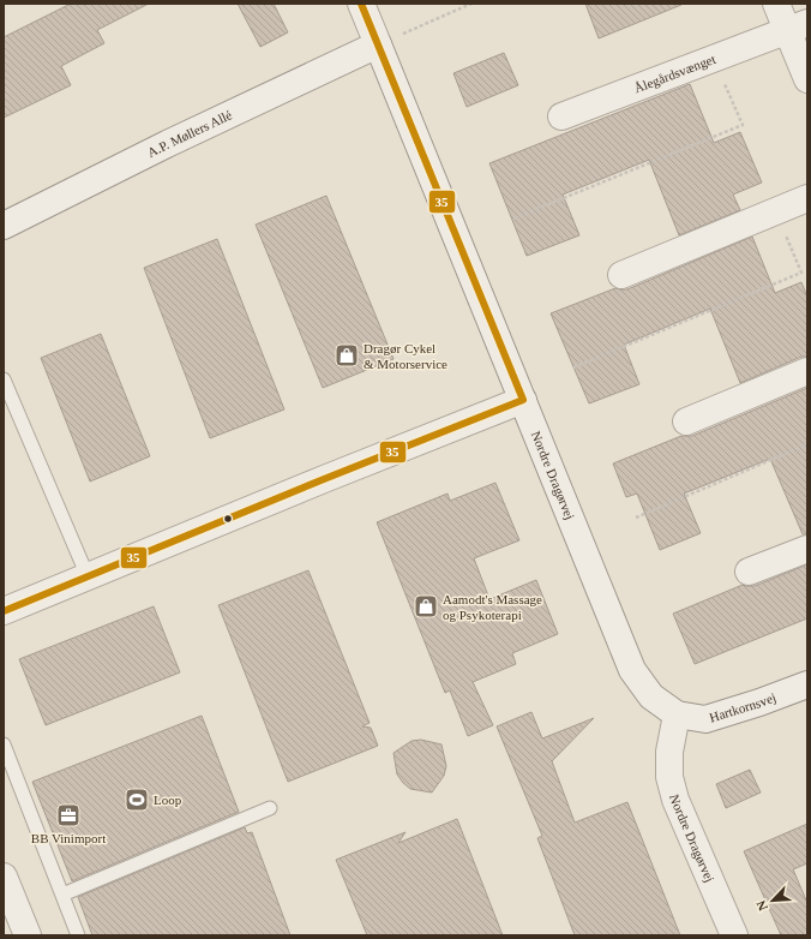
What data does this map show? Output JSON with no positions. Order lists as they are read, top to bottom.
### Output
{
  "streets": {
    "street": [
      "Ålegårdsvænget",
      "A.P. Møllers Allé",
      "Nordre Dragørvej",
      "Hartkornsvej"
    ]
  },
  "crossings": [
    ["A.P. Møllers Allé", "Nordre Dragørvej"],
    ["Nordre Dragørvej", "Hartkornsvej"]
  ],
  "places": {
    "shop": ["Dragør Cykel & Motorservice", "Aamodt's Massage og Psykoterapi"],
    "sports": ["Loop"],
    "office": ["BB Vinimport"]
  },
  "lines": ["transit line 35"],
  "north": "bottom left"
}
